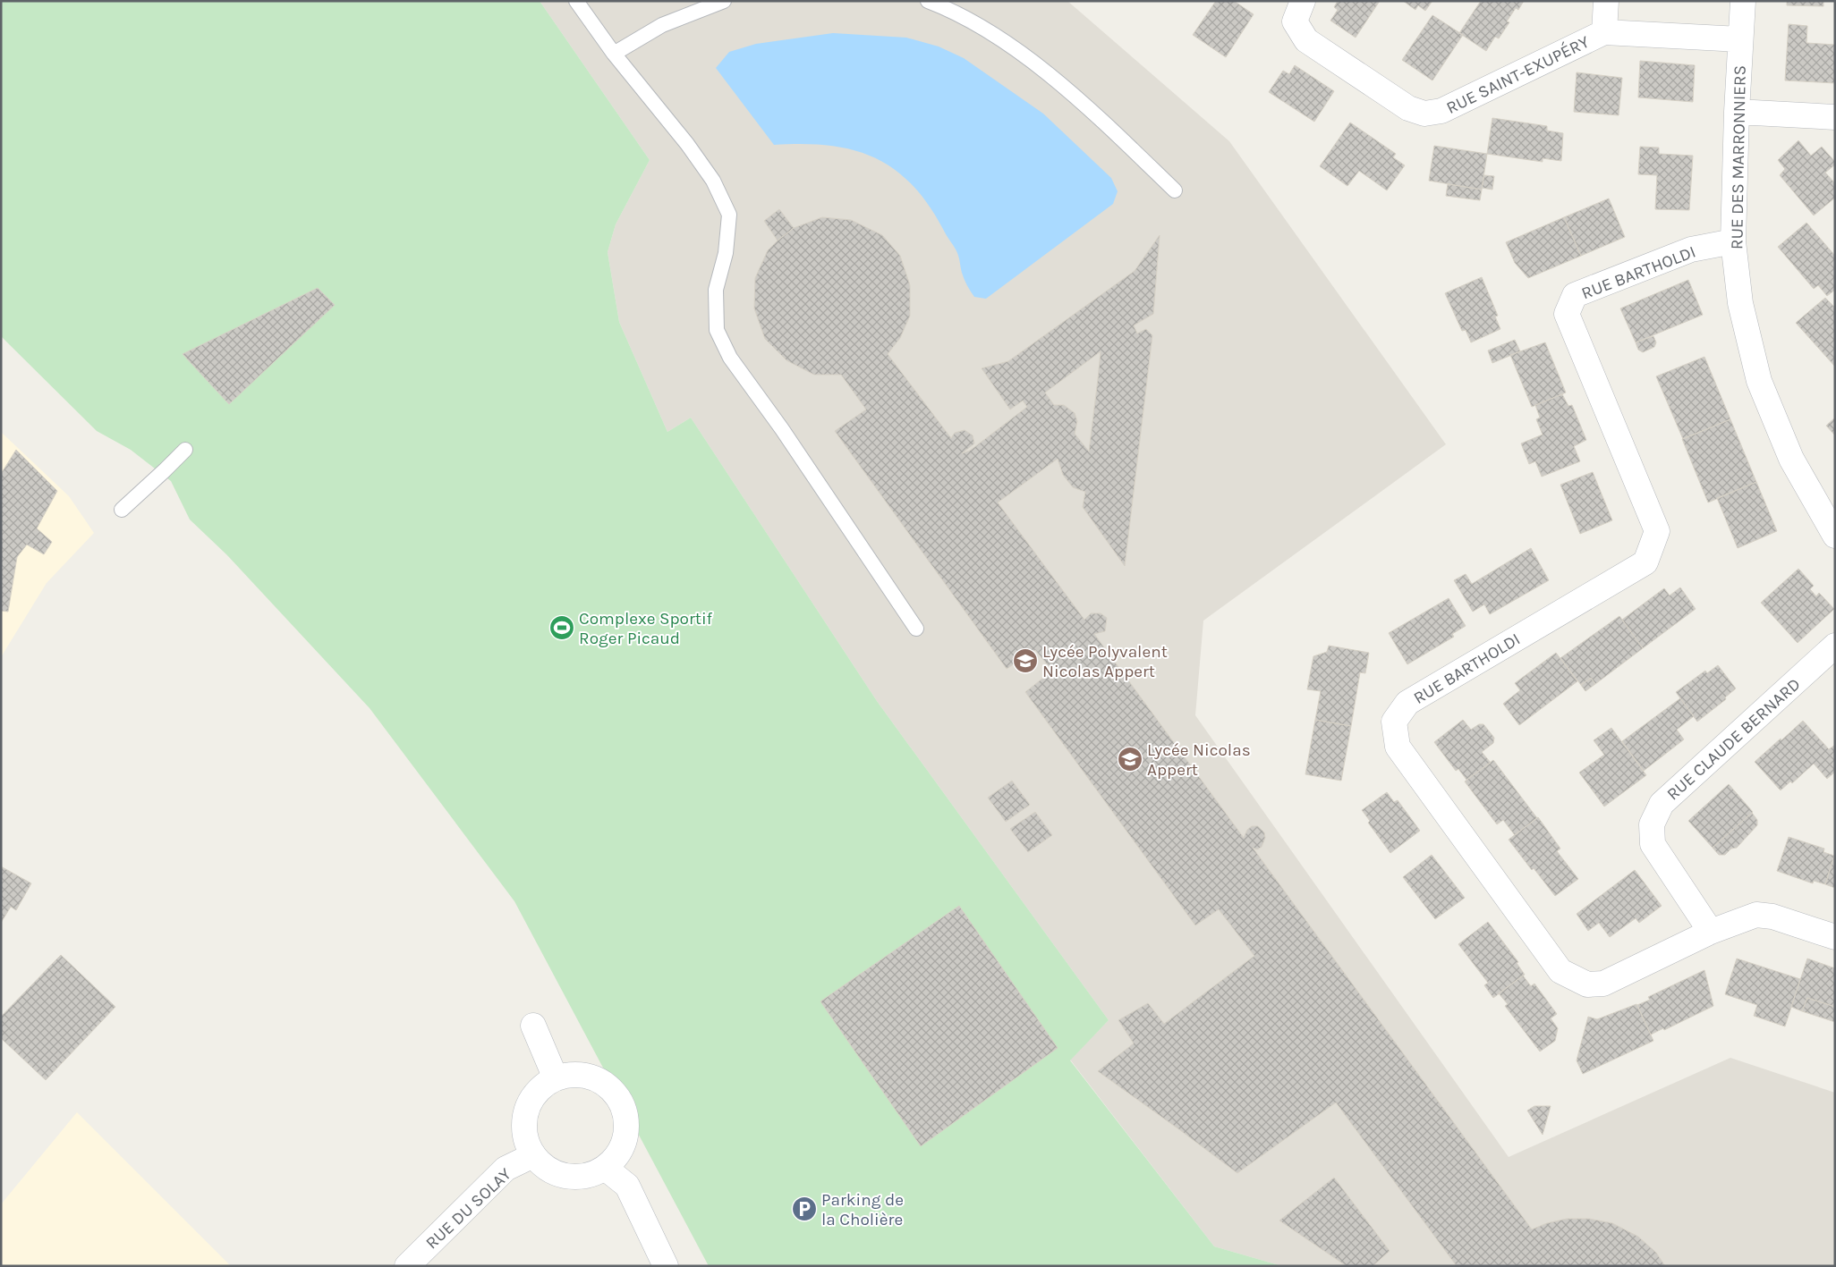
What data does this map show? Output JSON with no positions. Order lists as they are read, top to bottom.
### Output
{
  "streets": {
    "street": [
      "RUE SAINT-EXUPÉRY",
      "RUE DES MARRONNIERS",
      "RUE BARTHOLDI",
      "RUE CLAUDE BERNARD",
      "RUE DU SOLAY"
    ]
  },
  "crossings": [
    ["RUE SAINT-EXUPÉRY", "RUE DES MARRONNIERS"],
    ["RUE DES MARRONNIERS", "RUE BARTHOLDI"],
    ["RUE BARTHOLDI", "RUE CLAUDE BERNARD"]
  ],
  "places": {
    "sports": ["Complexe Sportif Roger Picaud"],
    "school or university": ["Lycée Polyvalent Nicolas Appert", "Lycée Nicolas Appert"],
    "parking": ["Parking de la Cholière"]
  }
}
